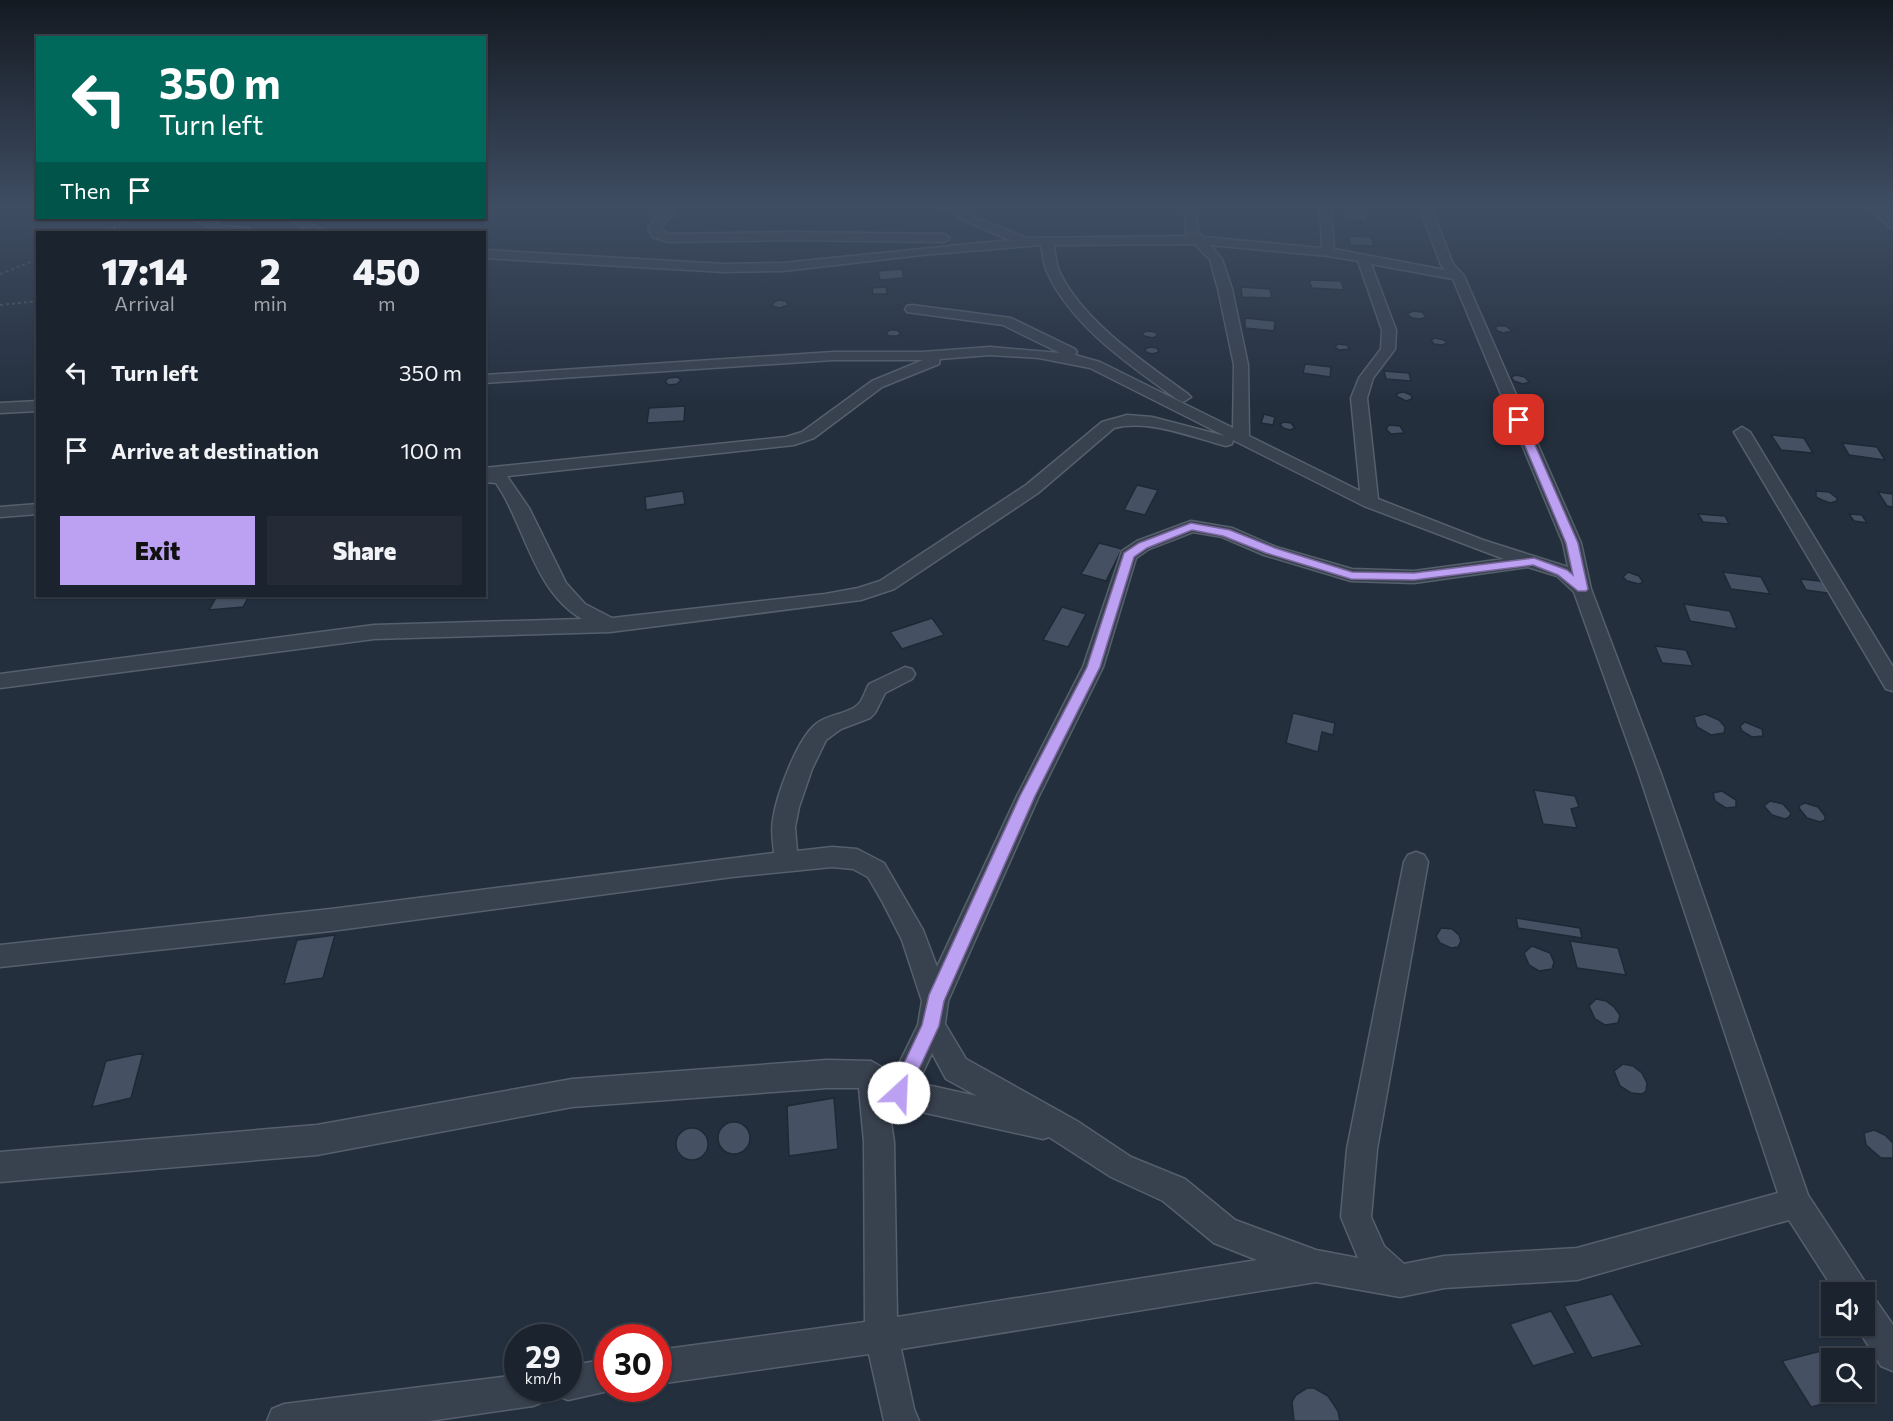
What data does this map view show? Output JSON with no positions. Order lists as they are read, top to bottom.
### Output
{
  "page": {
    "turn": ["350 m", "Turn left"],
    "then": "Then",
    "eta": [
      "17:14",
      "Arrival",
      "2",
      "min",
      "450",
      "m"
    ],
    "list": [
      {
        "name": "Turn left",
        "value": "350 m"
      },
      {
        "name": "Arrive at destination",
        "value": "100 m"
      }
    ],
    "buttons": ["Exit", "Share"],
    "speed": "29 km/h",
    "limit": "30"
  }
}
